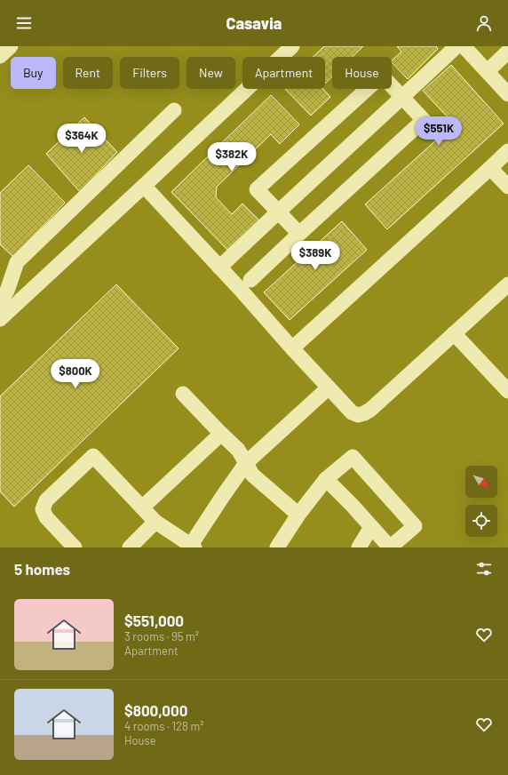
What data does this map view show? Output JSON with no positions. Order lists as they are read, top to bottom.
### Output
{
  "north": "bottom right",
  "page": {
    "header": "Casavia",
    "chip": [
      "Buy",
      "Rent",
      "Filters",
      "New",
      "Apartment",
      "House"
    ],
    "price": [
      "$551K",
      "$364K",
      "$382K",
      "$389K",
      "$800K"
    ],
    "heading": "5 homes",
    "list": [
      {
        "name": "$551,000",
        "note": "3 rooms · 95 m² · Apartment"
      },
      {
        "name": "$800,000",
        "note": "4 rooms · 128 m² · House"
      }
    ]
  }
}
